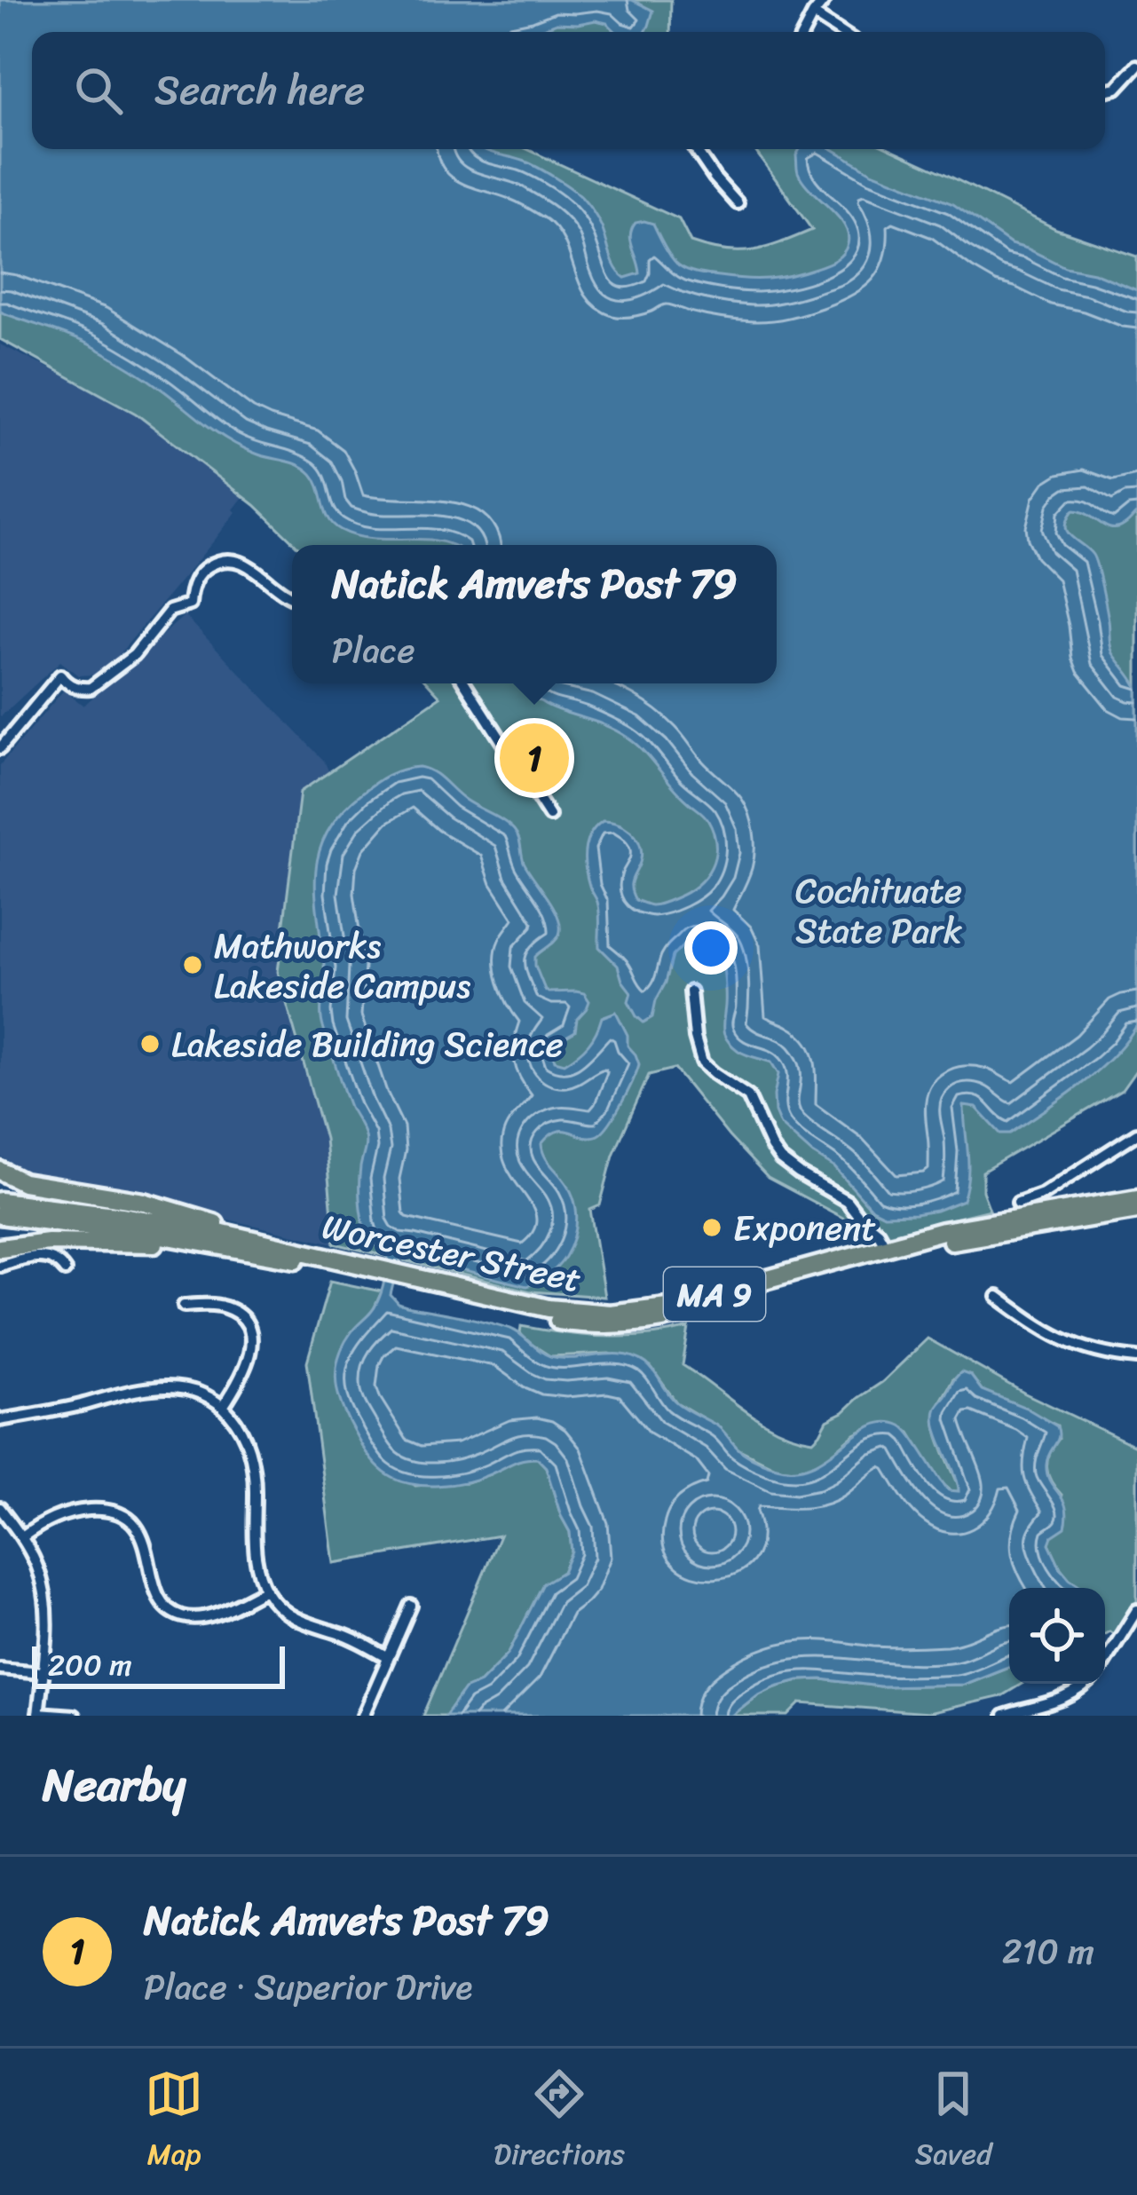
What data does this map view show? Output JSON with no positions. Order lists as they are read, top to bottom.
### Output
{
  "streets": {
    "highway": ["Worcester Street", "MA 9"]
  },
  "parks": ["Cochituate State Park"],
  "places": ["Mathworks Lakeside Campus", "Lakeside Building Science", "Exponent"],
  "scale_bar": "200 m",
  "page": {
    "search": "Search here",
    "popup": ["Natick Amvets Post 79", "Place"],
    "pins": "1",
    "scale": "200 m",
    "heading": "Nearby",
    "list": [
      {
        "mark": "1",
        "name": "Natick Amvets Post 79",
        "note": "Place · Superior Drive",
        "value": "210 m"
      }
    ],
    "nav": ["Map", "Directions", "Saved"]
  }
}
